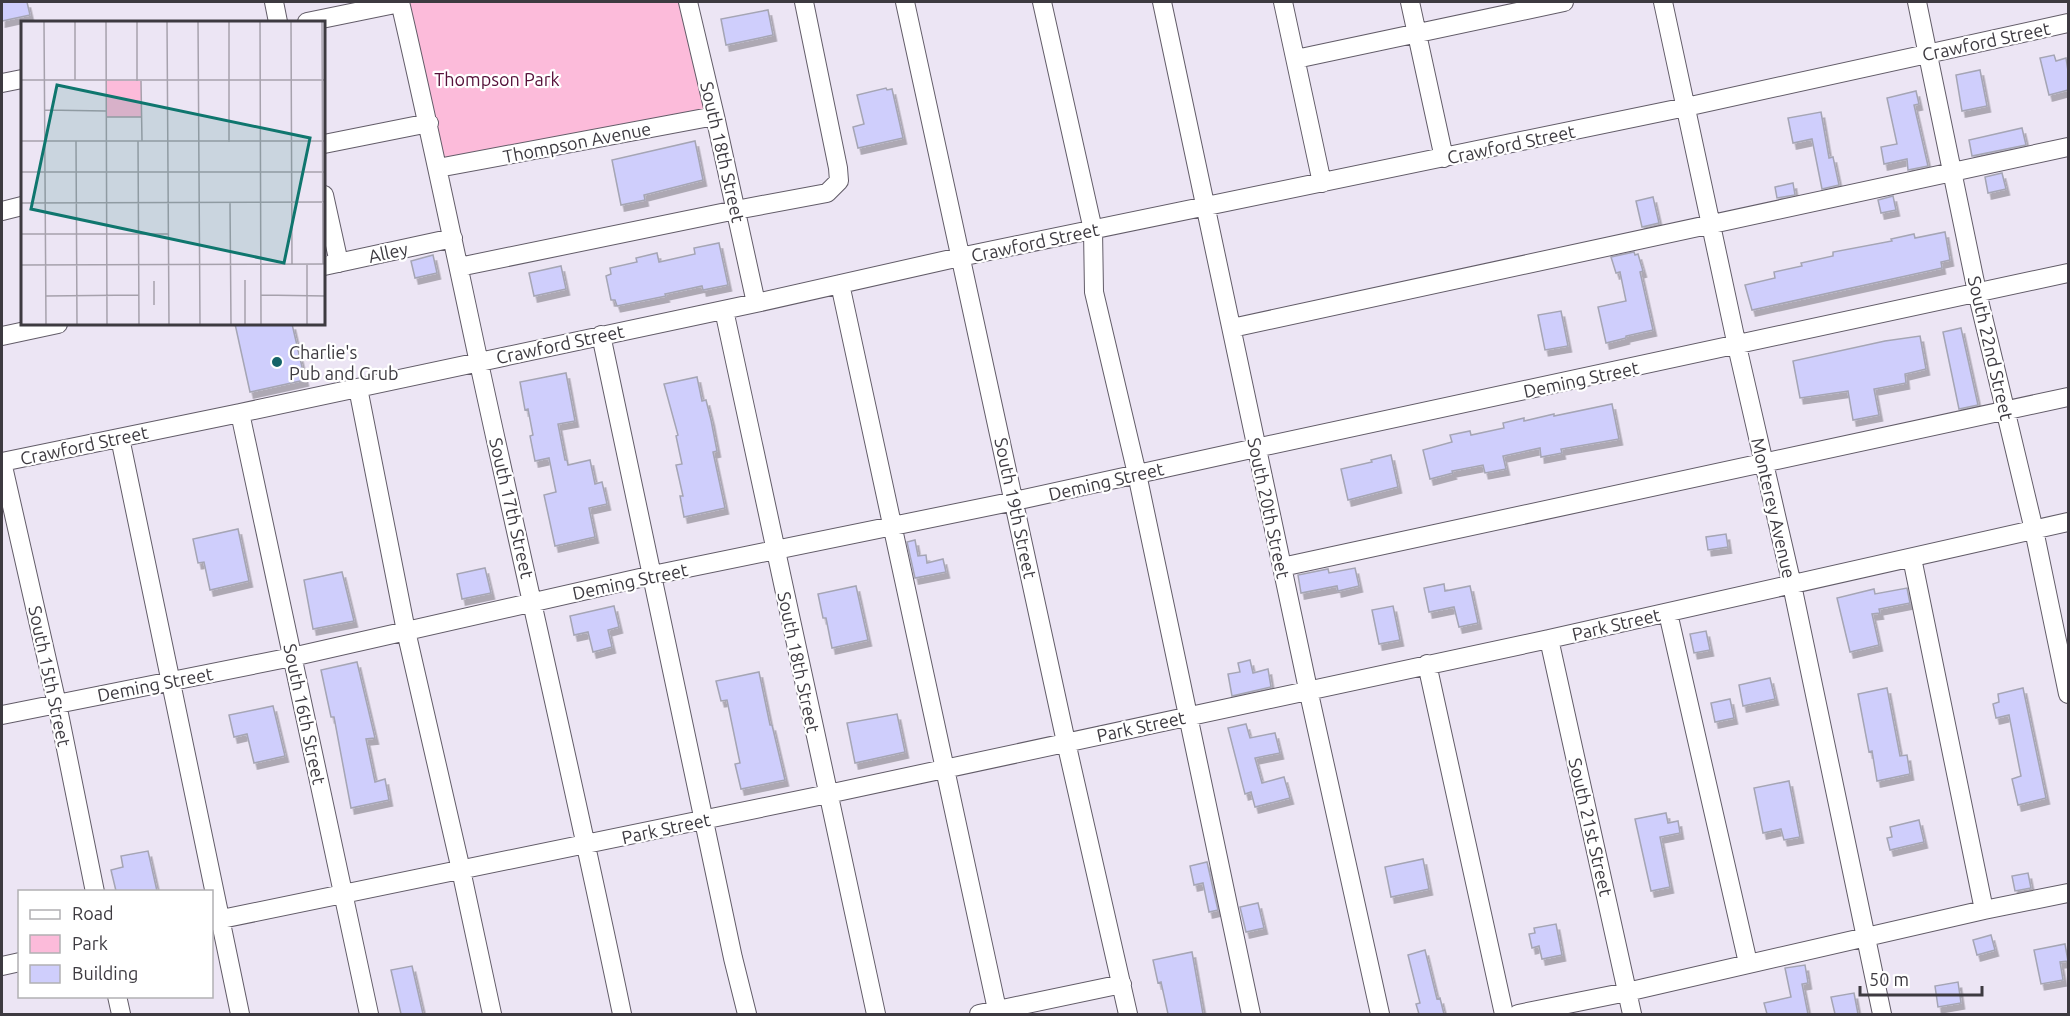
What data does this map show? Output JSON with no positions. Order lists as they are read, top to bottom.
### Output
{
  "streets": {
    "street": [
      "Crawford Street",
      "Thompson Avenue",
      "South 18th Street",
      "Alley",
      "South 22nd Street",
      "Deming Street",
      "South 17th Street",
      "South 19th Street",
      "South 20th Street",
      "Monterey Avenue",
      "Park Street",
      "South 15th Street",
      "South 16th Street",
      "South 21st Street"
    ]
  },
  "crossings": [
    ["Crawford Street", "South 18th Street"],
    ["Crawford Street", "South 22nd Street"],
    ["Crawford Street", "South 17th Street"],
    ["Crawford Street", "South 19th Street"],
    ["Crawford Street", "South 20th Street"],
    ["Crawford Street", "Monterey Avenue"],
    ["Crawford Street", "South 15th Street"],
    ["Crawford Street", "South 16th Street"],
    ["Thompson Avenue", "South 18th Street"],
    ["Thompson Avenue", "South 17th Street"],
    ["South 18th Street", "Deming Street"],
    ["South 18th Street", "Park Street"],
    ["Alley", "South 17th Street"],
    ["South 22nd Street", "Deming Street"],
    ["South 22nd Street", "Park Street"],
    ["Deming Street", "South 17th Street"],
    ["Deming Street", "South 19th Street"],
    ["Deming Street", "South 20th Street"],
    ["Deming Street", "Monterey Avenue"],
    ["Deming Street", "South 15th Street"],
    ["Deming Street", "South 16th Street"],
    ["South 17th Street", "Park Street"],
    ["South 19th Street", "Park Street"],
    ["South 20th Street", "Park Street"],
    ["Monterey Avenue", "Park Street"],
    ["Park Street", "South 16th Street"],
    ["Park Street", "South 21st Street"]
  ],
  "parks": ["Thompson Park"],
  "places": ["Charlie's Pub and Grub"],
  "legend": ["Road", "Park", "Building"],
  "scale_bar": "50 m"
}
